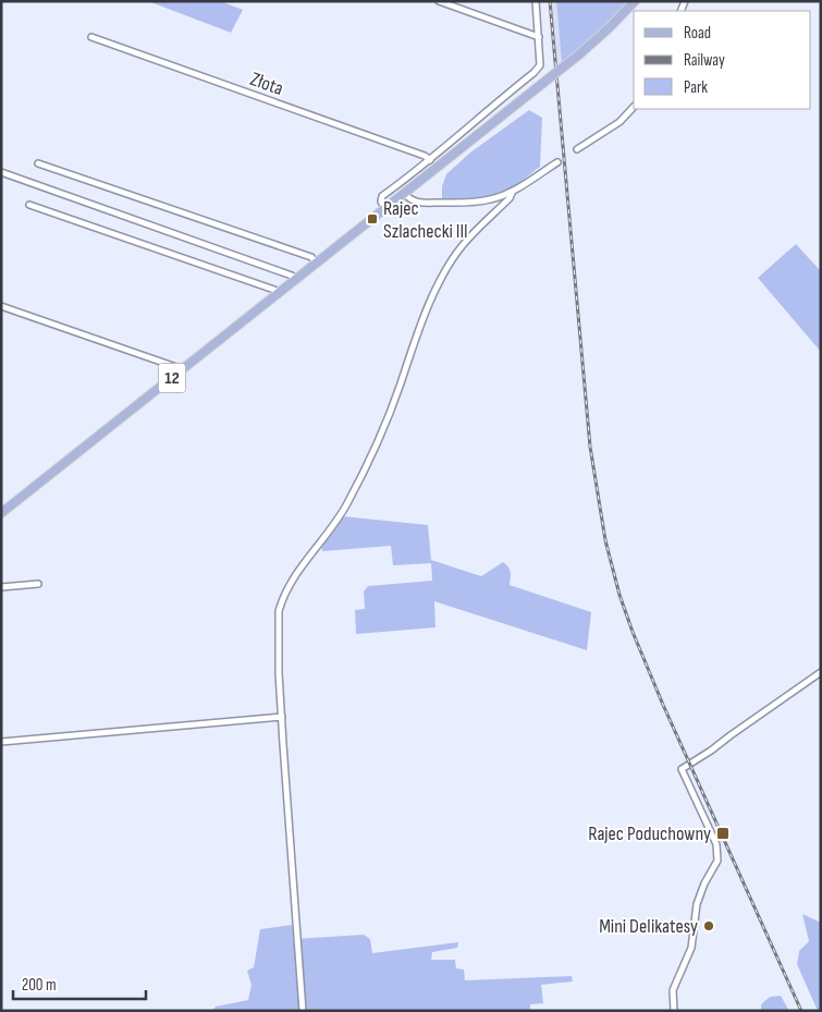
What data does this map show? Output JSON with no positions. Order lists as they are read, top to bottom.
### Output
{
  "streets": {
    "main road": ["12"],
    "street": ["Złota"]
  },
  "places": {
    "transit": ["Rajec Szlachecki III", "Rajec Poduchowny"],
    "other": ["Mini Delikatesy"]
  },
  "legend": ["Road", "Railway", "Park"],
  "scale_bar": "200 m"
}
